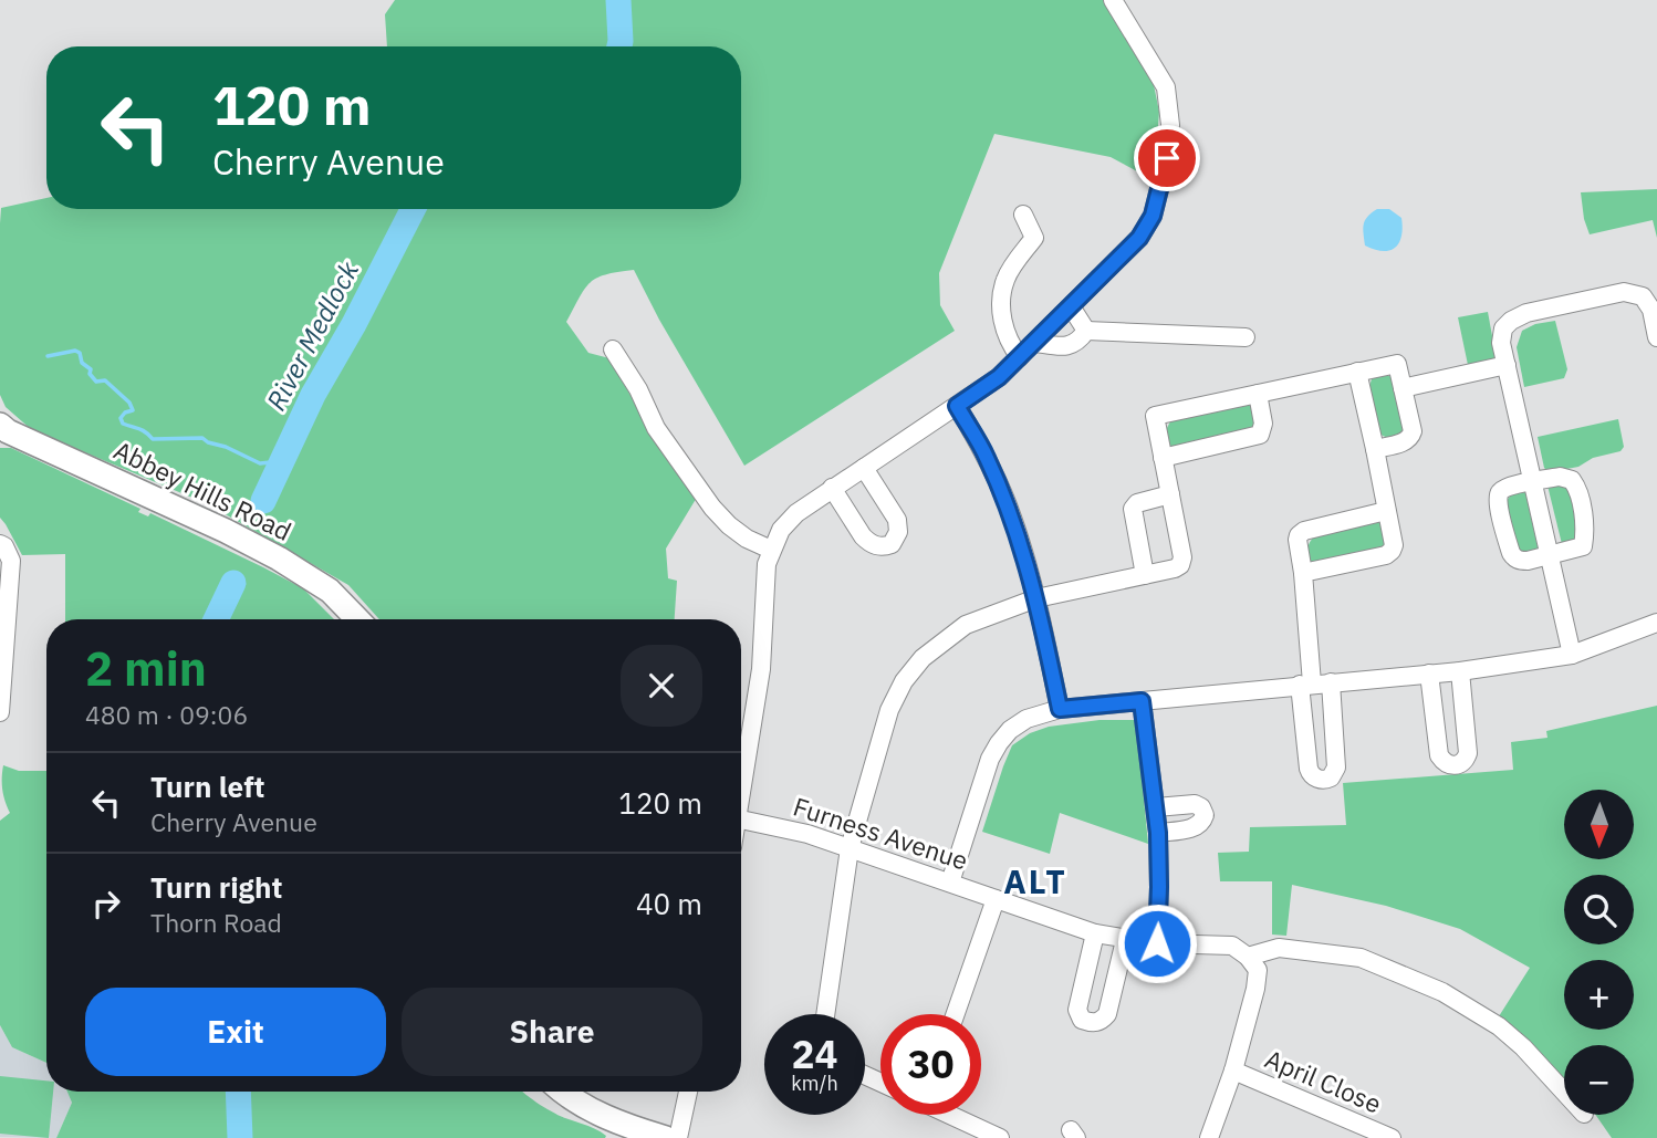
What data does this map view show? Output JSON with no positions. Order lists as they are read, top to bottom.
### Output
{
  "streets": {
    "main road": ["Abbey Hills Road"],
    "street": ["Furness Avenue", "April Close"]
  },
  "districts": ["ALT"],
  "water": ["River Medlock"],
  "north": "bottom",
  "page": {
    "turn": ["120 m", "Cherry Avenue"],
    "heading": ["2 min", "480 m · 09:06"],
    "list": [
      {
        "name": "Turn left",
        "note": "Cherry Avenue",
        "value": "120 m"
      },
      {
        "name": "Turn right",
        "note": "Thorn Road",
        "value": "40 m"
      }
    ],
    "map_buttons": ["+", "−"],
    "buttons": ["Exit", "Share"],
    "speed": "24 km/h",
    "limit": "30"
  }
}
